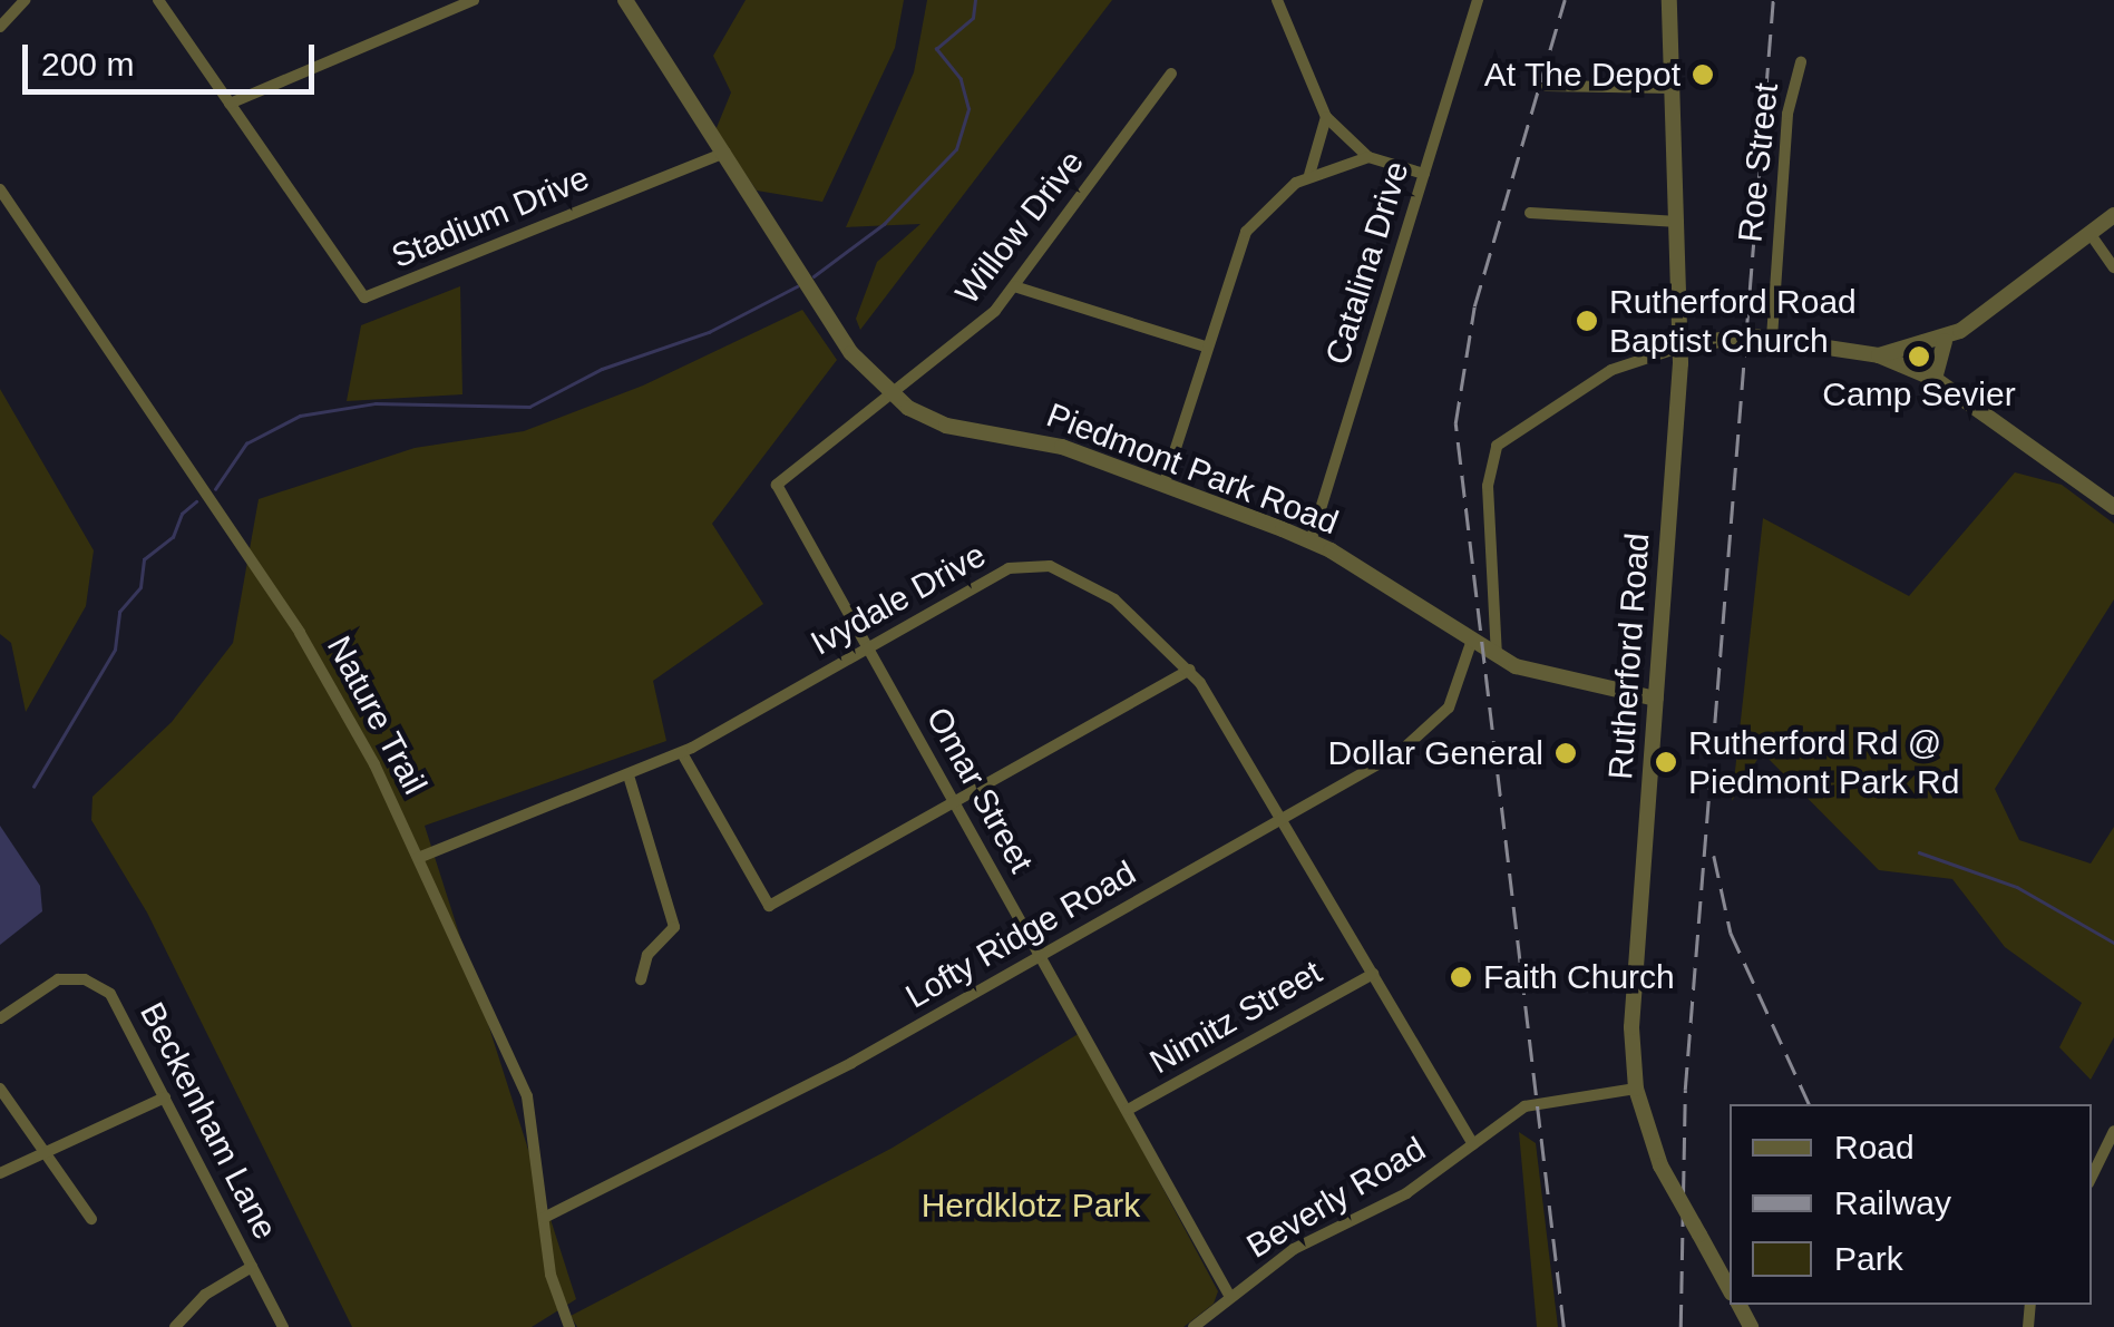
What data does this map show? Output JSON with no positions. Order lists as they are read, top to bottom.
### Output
{
  "streets": {
    "street": [
      "Roe Street",
      "Stadium Drive",
      "Willow Drive",
      "Catalina Drive",
      "Piedmont Park Road",
      "Ivydale Drive",
      "Rutherford Road",
      "Nature Trail",
      "Omar Street",
      "Lofty Ridge Road",
      "Nimitz Street",
      "Beckenham Lane",
      "Beverly Road"
    ]
  },
  "crossings": [
    ["Stadium Drive", "Piedmont Park Road"],
    ["Willow Drive", "Piedmont Park Road"],
    ["Willow Drive", "Omar Street"],
    ["Catalina Drive", "Piedmont Park Road"],
    ["Piedmont Park Road", "Rutherford Road"],
    ["Piedmont Park Road", "Lofty Ridge Road"],
    ["Ivydale Drive", "Nature Trail"],
    ["Ivydale Drive", "Omar Street"],
    ["Ivydale Drive", "Lofty Ridge Road"],
    ["Ivydale Drive", "Nimitz Street"],
    ["Ivydale Drive", "Beverly Road"],
    ["Rutherford Road", "Beverly Road"],
    ["Nature Trail", "Lofty Ridge Road"],
    ["Omar Street", "Lofty Ridge Road"],
    ["Omar Street", "Nimitz Street"],
    ["Omar Street", "Beverly Road"]
  ],
  "parks": ["Herdklotz Park"],
  "places": [
    "At The Depot",
    "Rutherford Road Baptist Church",
    "Camp Sevier",
    "Dollar General",
    "Rutherford Rd @ Piedmont Park Rd",
    "Faith Church"
  ],
  "legend": ["Road", "Railway", "Park"],
  "scale_bar": "200 m"
}
